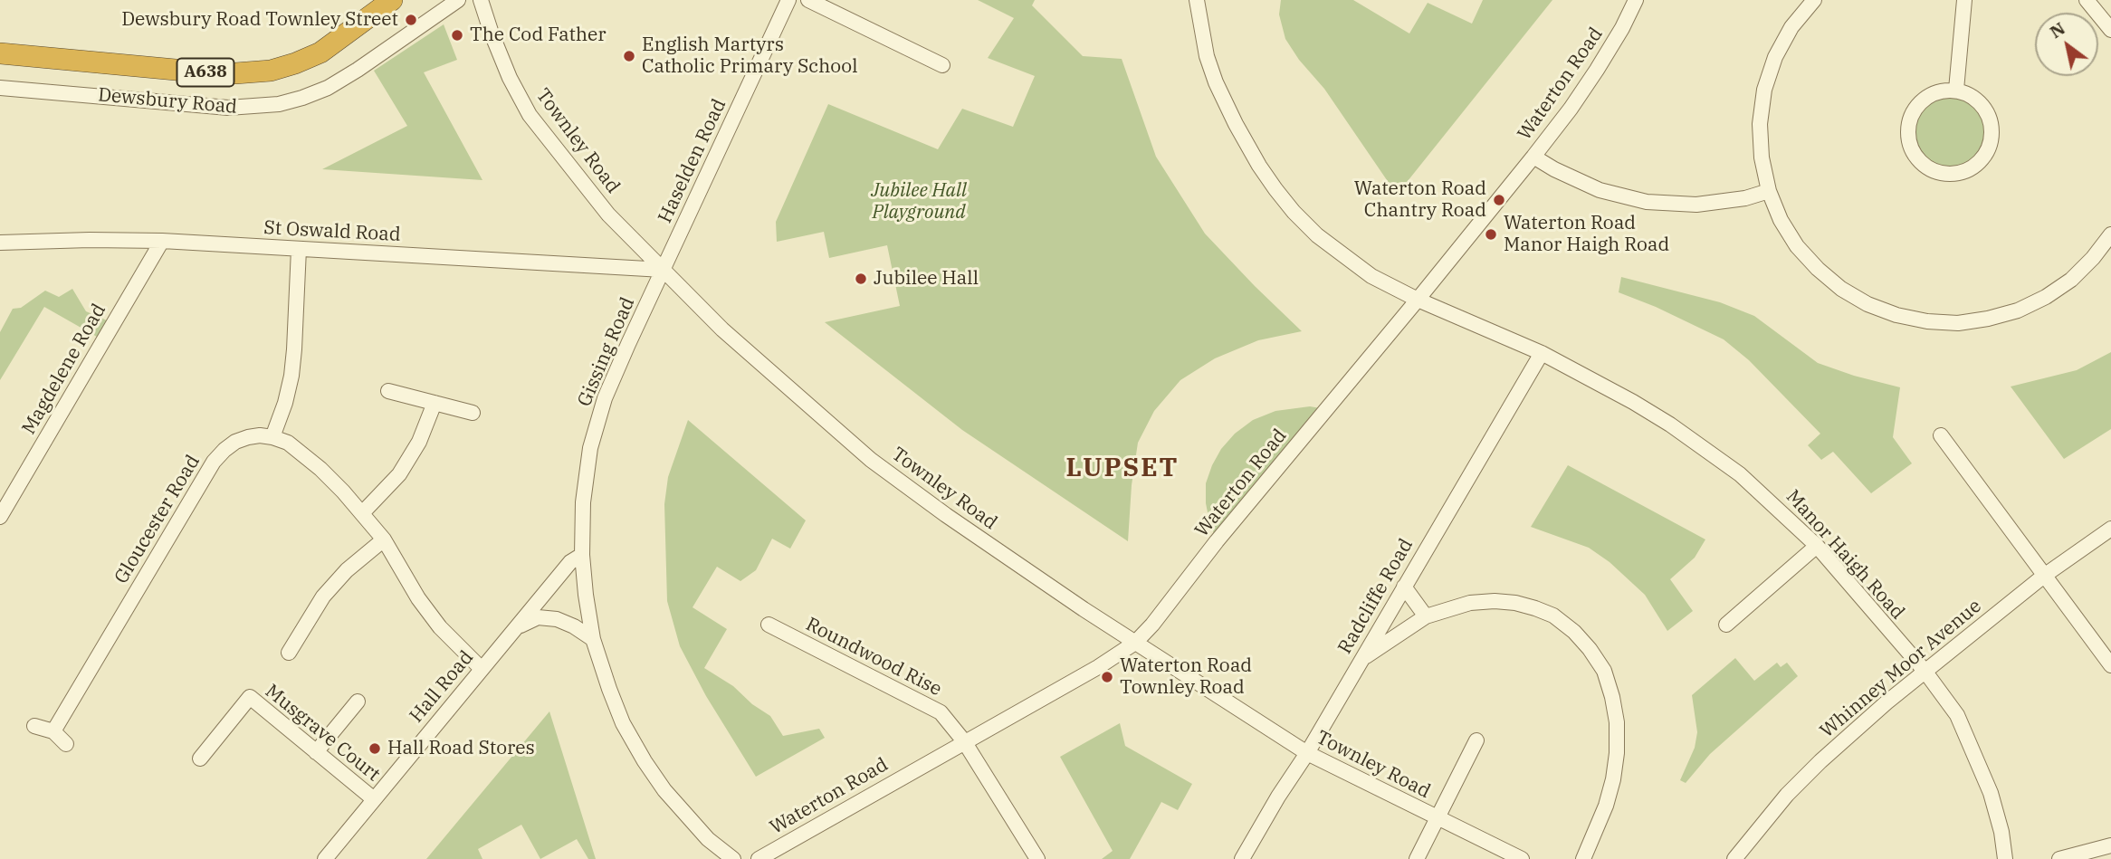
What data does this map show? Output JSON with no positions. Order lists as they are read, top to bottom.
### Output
{
  "streets": {
    "highway": ["A638", "Dewsbury Road"],
    "street": [
      "Waterton Road",
      "Townley Road",
      "Haselden Road",
      "St Oswald Road",
      "Gissing Road",
      "Magdelene Road",
      "Gloucester Road",
      "Manor Haigh Road",
      "Radcliffe Road",
      "Roundwood Rise",
      "Whinney Moor Avenue",
      "Hall Road",
      "Musgrave Court"
    ]
  },
  "crossings": [
    ["Waterton Road", "Townley Road"],
    ["Waterton Road", "Manor Haigh Road"],
    ["Waterton Road", "Roundwood Rise"],
    ["Townley Road", "Haselden Road"],
    ["Townley Road", "St Oswald Road"],
    ["Townley Road", "Gissing Road"],
    ["Townley Road", "Radcliffe Road"],
    ["Haselden Road", "St Oswald Road"],
    ["Haselden Road", "Gissing Road"],
    ["St Oswald Road", "Gissing Road"],
    ["St Oswald Road", "Magdelene Road"],
    ["Gissing Road", "Hall Road"],
    ["Manor Haigh Road", "Radcliffe Road"],
    ["Manor Haigh Road", "Whinney Moor Avenue"],
    ["Hall Road", "Musgrave Court"]
  ],
  "districts": ["LUPSET"],
  "parks": ["Jubilee Hall Playground"],
  "places": [
    "Dewsbury Road Townley Street",
    "The Cod Father",
    "English Martyrs Catholic Primary School",
    "Waterton Road Chantry Road",
    "Waterton Road Manor Haigh Road",
    "Jubilee Hall",
    "Waterton Road Townley Road",
    "Hall Road Stores"
  ],
  "north": "top left"
}
